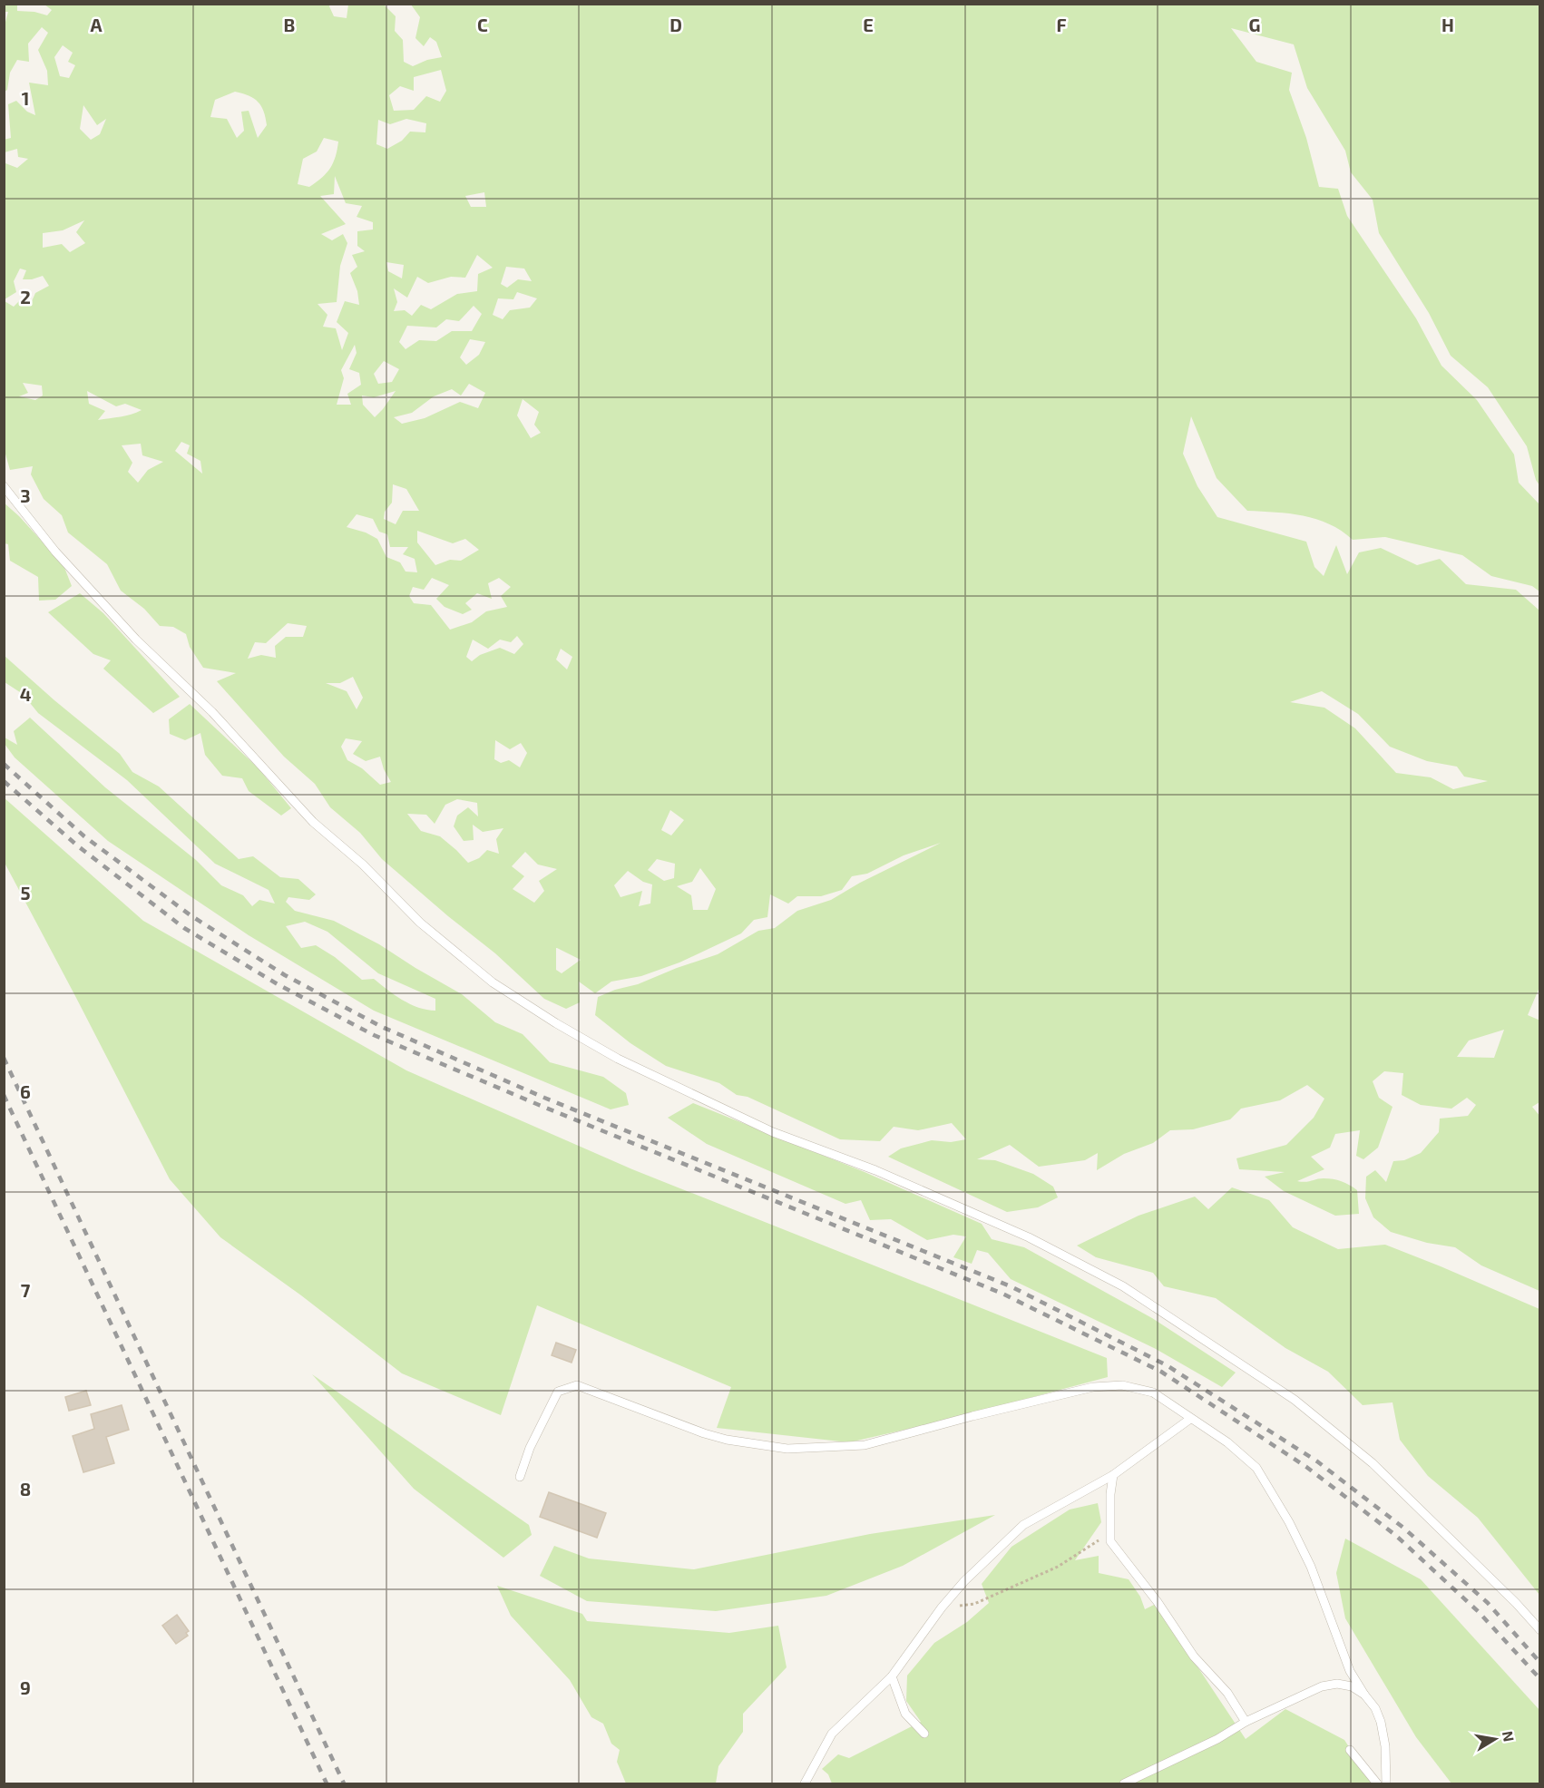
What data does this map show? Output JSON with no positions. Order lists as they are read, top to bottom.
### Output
{
  "north": "right",
  "grid": {
    "columns": [
      "A",
      "B",
      "C",
      "D",
      "E",
      "F",
      "G",
      "H"
    ],
    "rows": [
      "1",
      "2",
      "3",
      "4",
      "5",
      "6",
      "7",
      "8",
      "9"
    ]
  }
}
